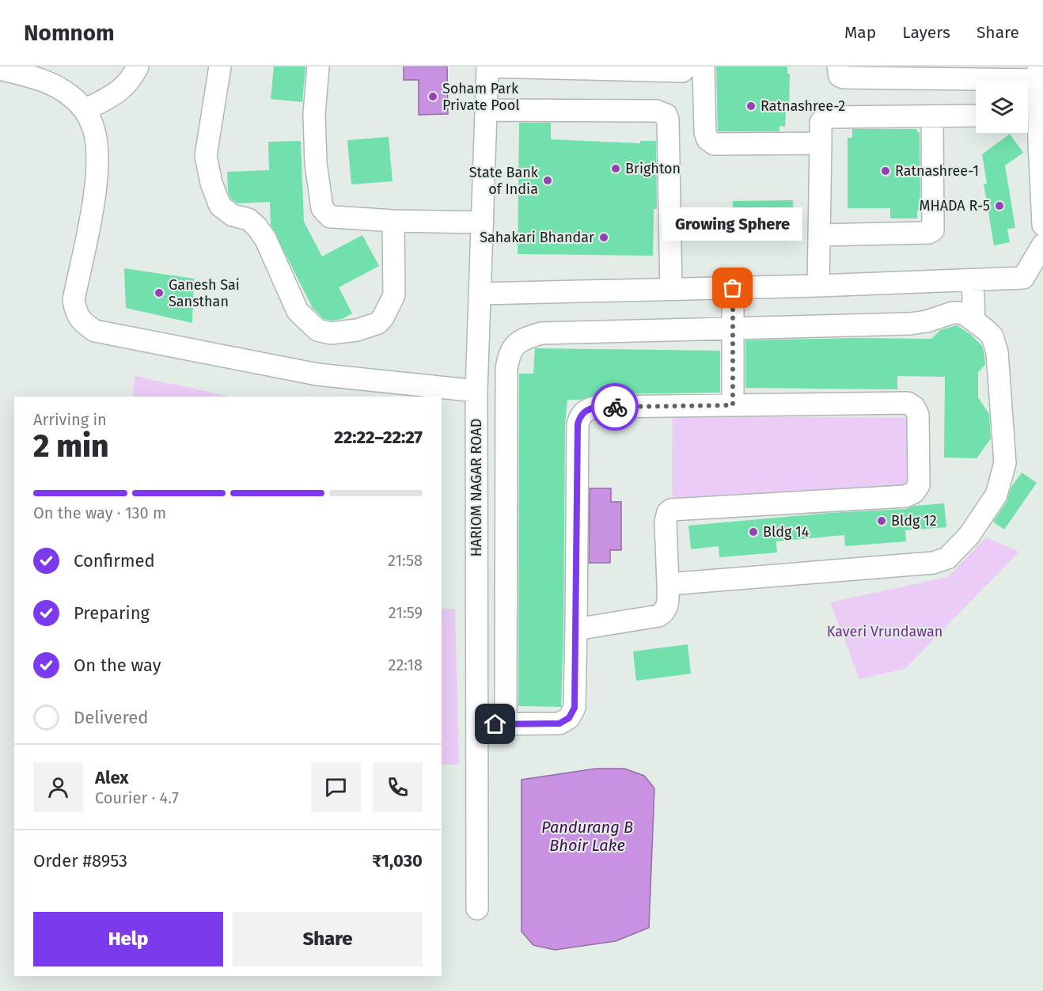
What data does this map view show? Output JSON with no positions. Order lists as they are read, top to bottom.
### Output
{
  "streets": {
    "street": ["HARIOM NAGAR ROAD"]
  },
  "water": ["Pandurang B Bhoir Lake"],
  "parks": ["Kaveri Vrundawan"],
  "places": [
    "Soham Park Private Pool",
    "Ratnashree-2",
    "Brighton",
    "Ratnashree-1",
    "State Bank of India",
    "MHADA R-5",
    "Sahakari Bhandar",
    "Growing Sphere",
    "Ganesh Sai Sansthan",
    "Bldg 12",
    "Bldg 14"
  ],
  "page": {
    "header": "Nomnom",
    "nav": ["Map", "Layers", "Share"],
    "bubble": "Growing Sphere",
    "heading": ["2 min", "Arriving in", "22:22–22:27"],
    "panel": [
      "Alex",
      "Courier · 4.7",
      "Order #8953",
      "₹1,030"
    ],
    "bar": "On the way · 130 m",
    "list": [
      ["Confirmed", "21:58"],
      ["Preparing", "21:59"],
      ["On the way", "22:18"],
      "Delivered"
    ],
    "buttons": ["Help", "Share"]
  }
}
